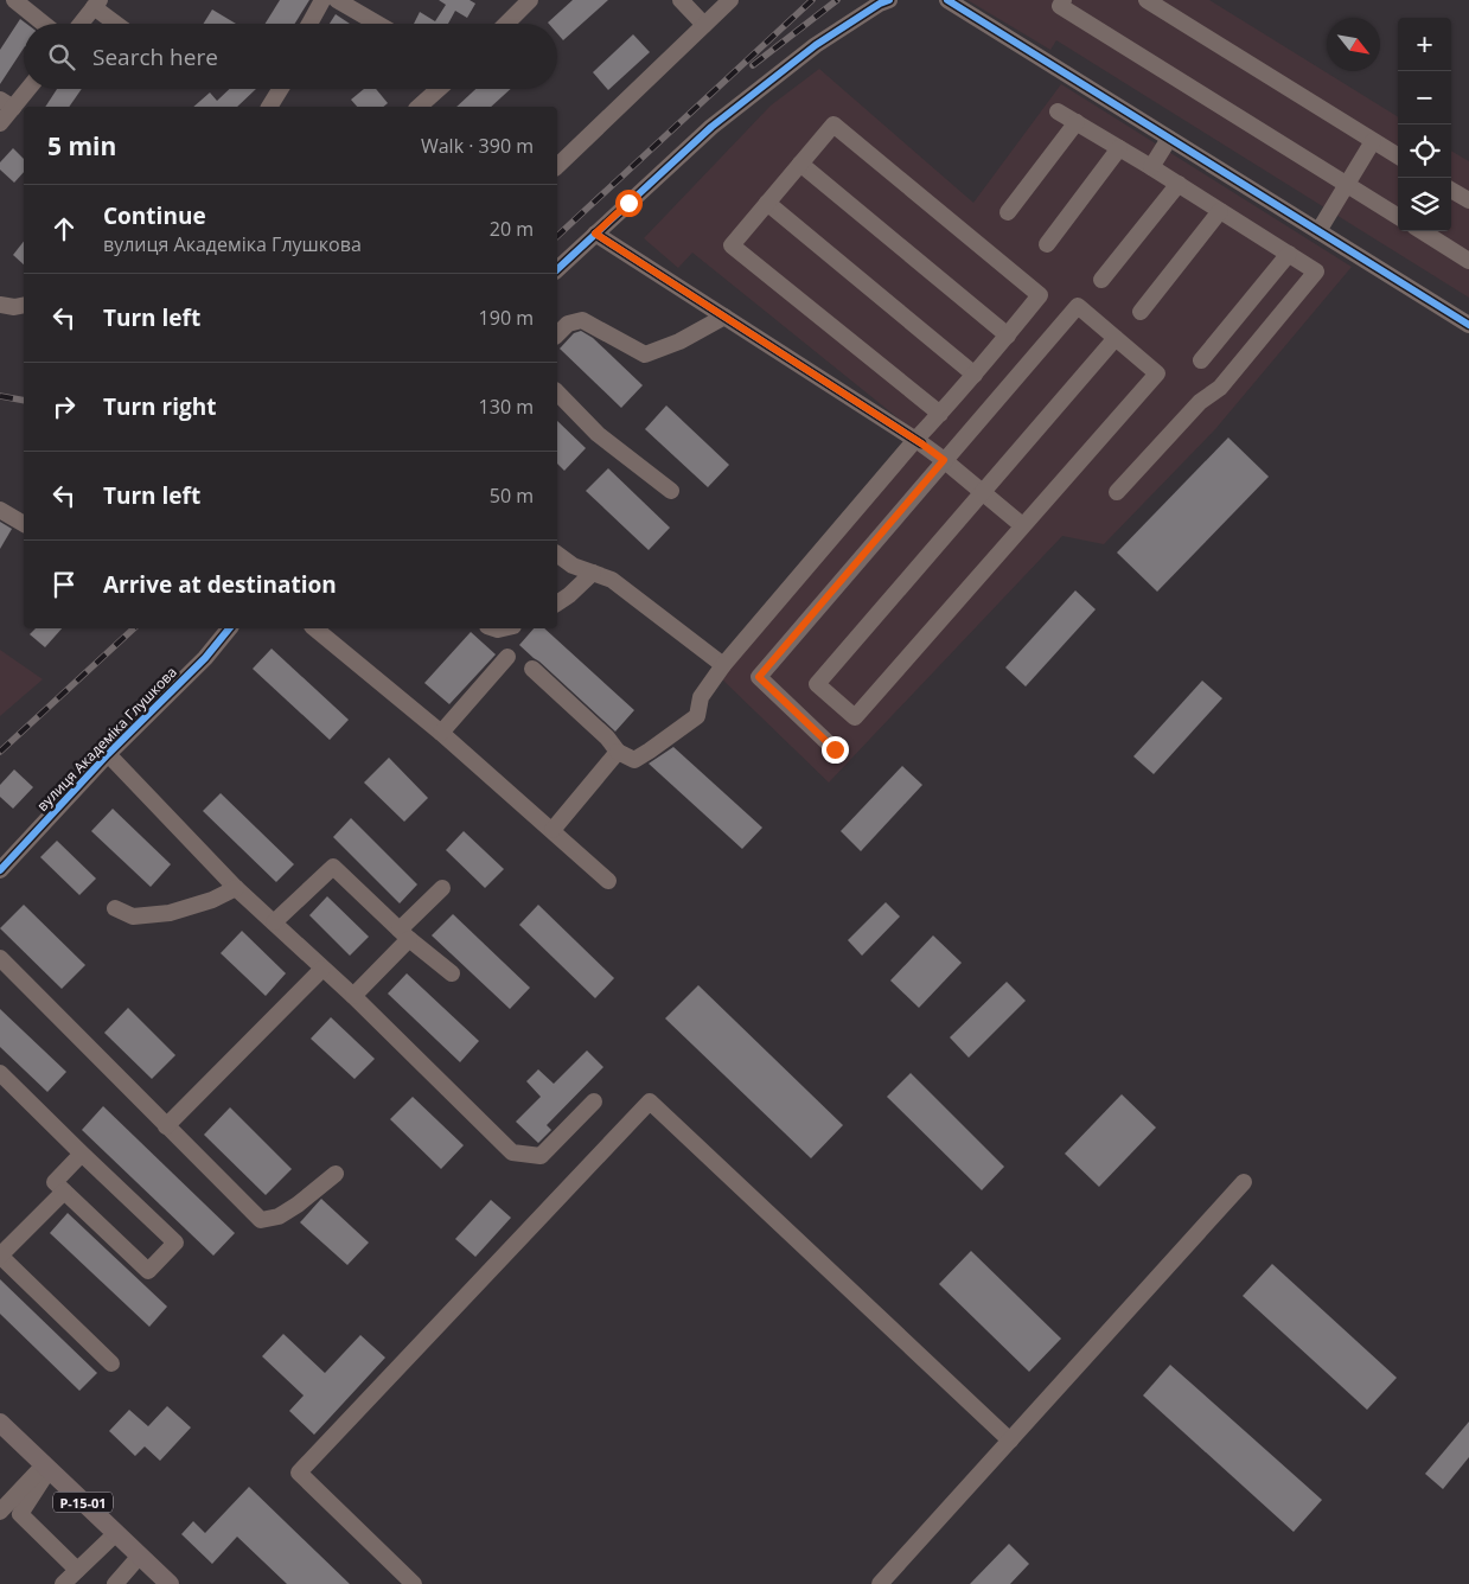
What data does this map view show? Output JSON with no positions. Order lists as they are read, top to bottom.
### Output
{
  "streets": {
    "main road": ["Р-15-01"],
    "street": ["вулиця Академіка Глушкова"]
  },
  "north": "bottom right",
  "page": {
    "map_buttons": ["+", "−"],
    "search": "Search here",
    "heading": ["5 min", "Walk · 390 m"],
    "list": [
      ["Continue", "вулиця Академіка Глушкова", "20 m"],
      ["Turn left", "190 m"],
      ["Turn right", "130 m"],
      ["Turn left", "50 m"],
      "Arrive at destination"
    ]
  }
}
